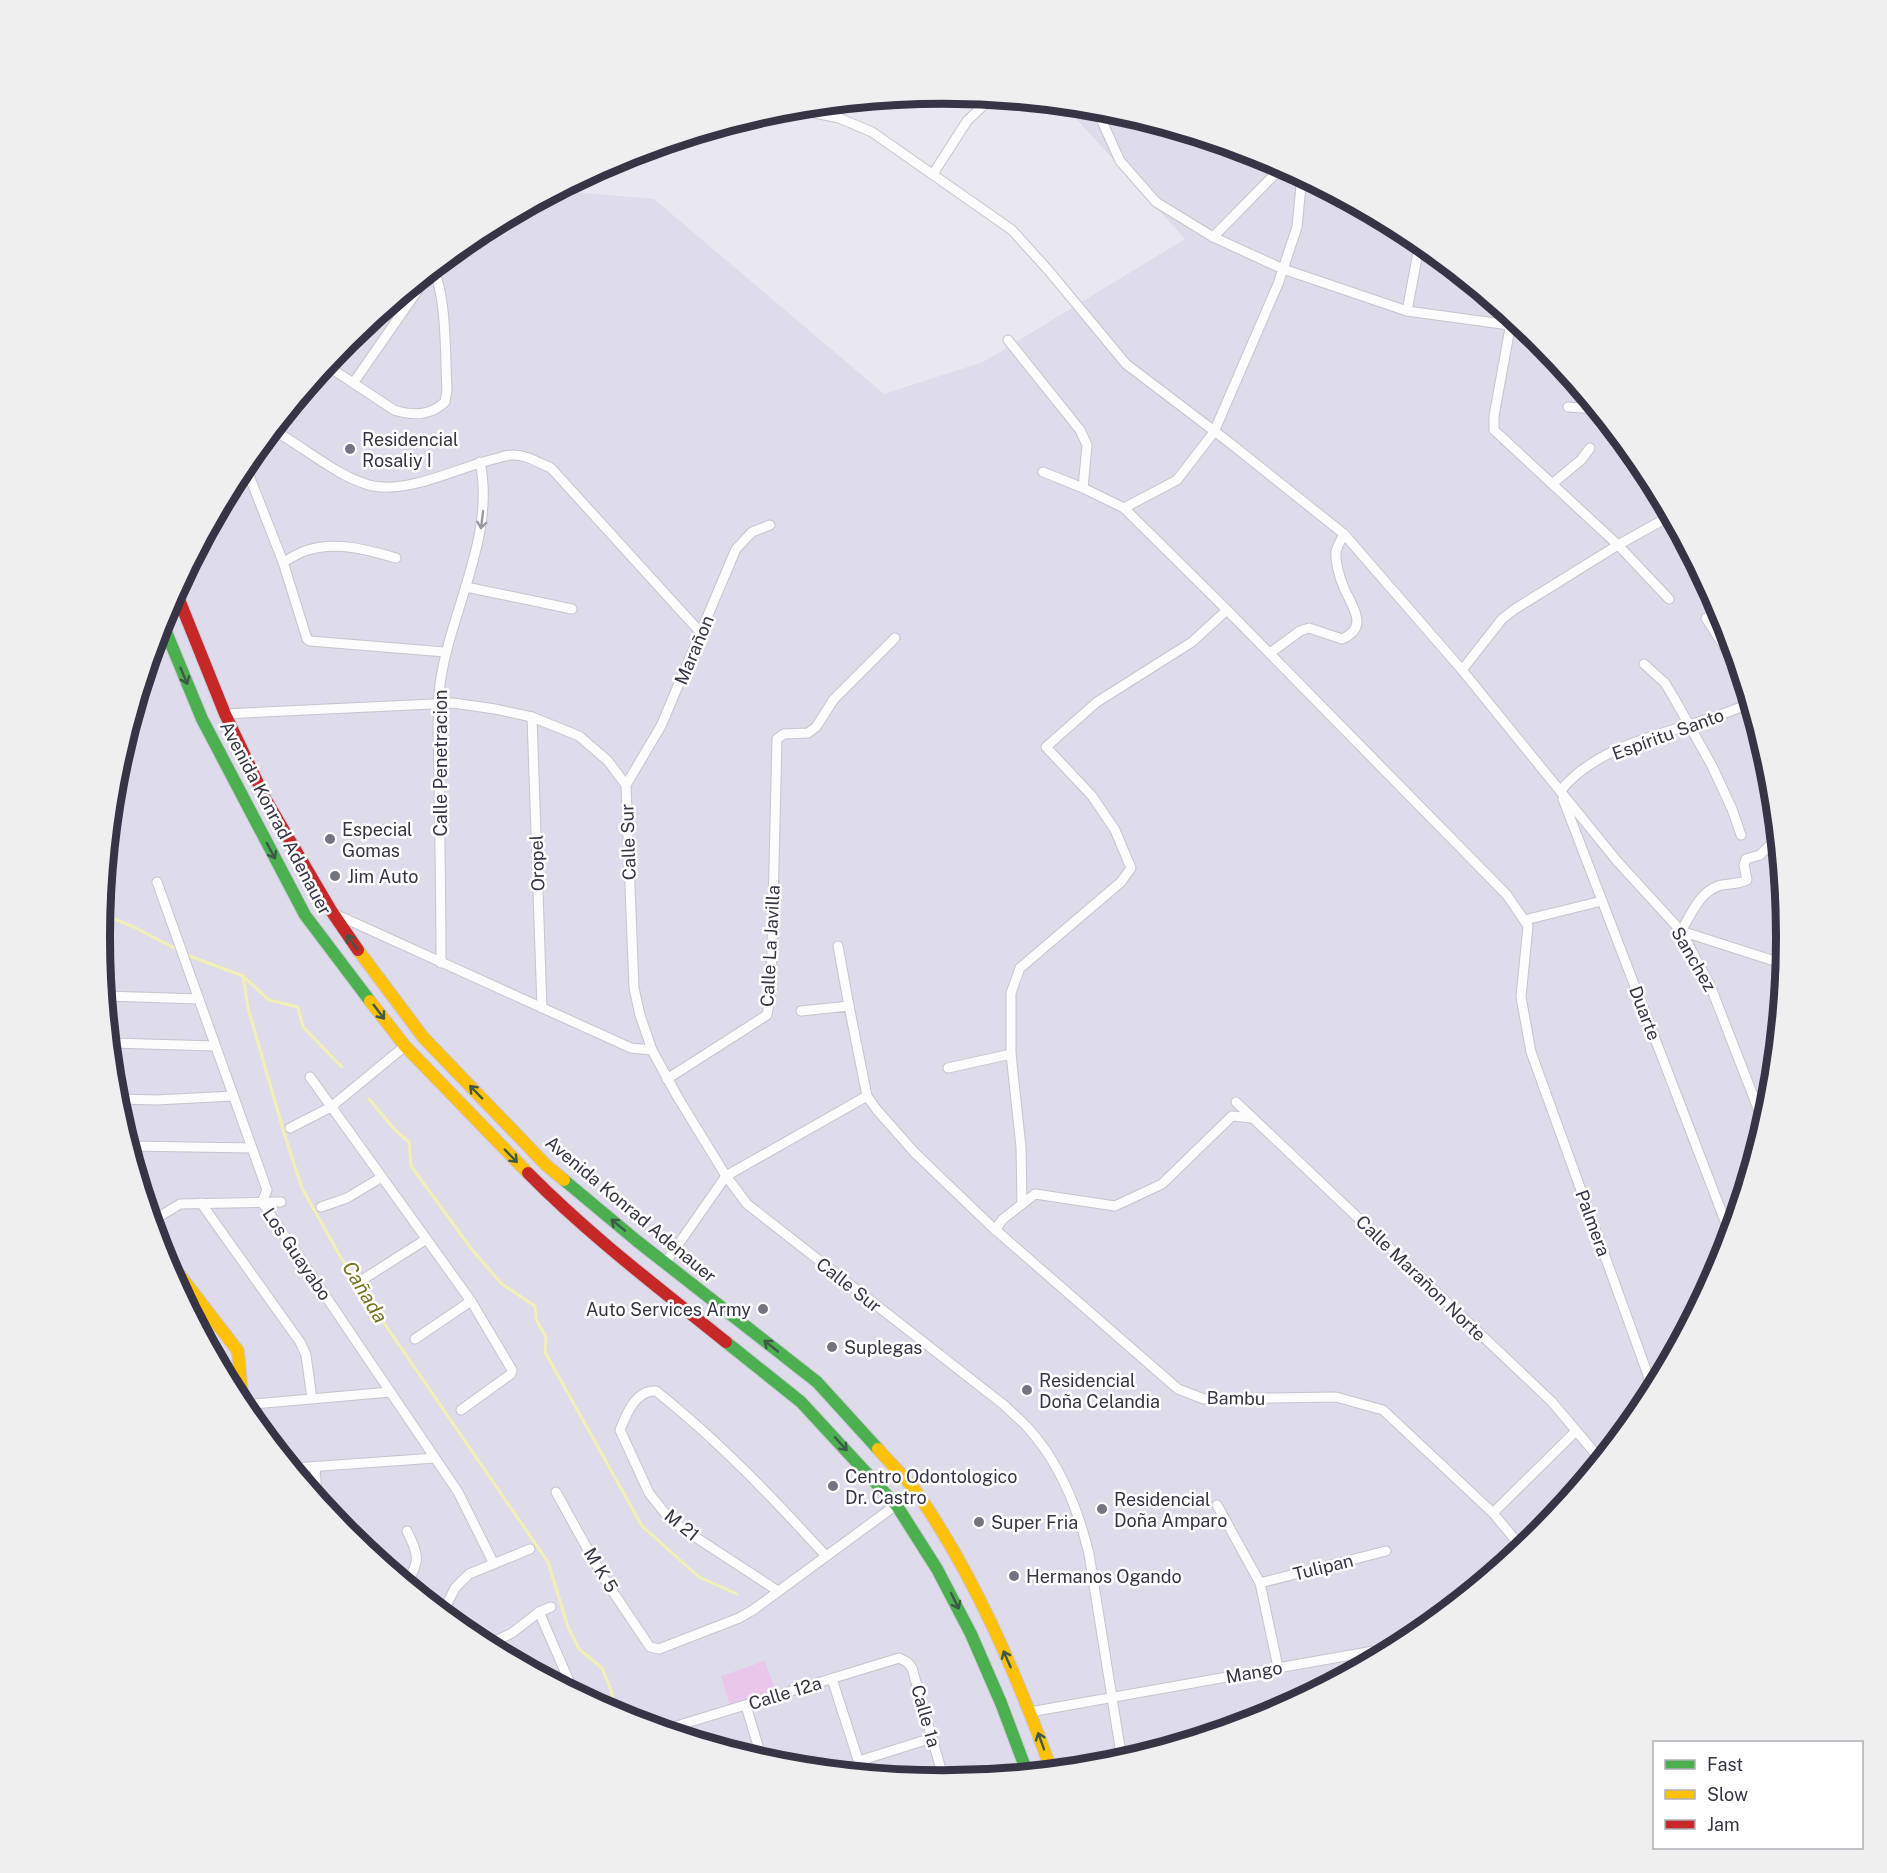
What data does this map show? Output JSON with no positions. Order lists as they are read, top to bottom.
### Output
{
  "streets": {
    "main road": ["Avenida Konrad Adenauer"],
    "street": [
      "Marañon",
      "Espíritu Santo",
      "Calle Penetracion",
      "Calle Sur",
      "Oropel",
      "Calle La Javilla",
      "Sanchez",
      "Duarte",
      "Palmera",
      "Los Guayabo",
      "Calle Marañon Norte",
      "Bambu",
      "M 21",
      "Tulipan",
      "M K 5",
      "Mango",
      "Calle 12a",
      "Calle 1a"
    ]
  },
  "crossings": [
    ["Marañon", "Calle Sur"],
    ["Espíritu Santo", "Sanchez"],
    ["Espíritu Santo", "Duarte"],
    ["Avenida Konrad Adenauer", "Mango"],
    ["Calle Sur", "Calle La Javilla"],
    ["Calle Sur", "Mango"],
    ["Sanchez", "Duarte"],
    ["M 21", "M K 5"],
    ["Calle 12a", "Calle 1a"]
  ],
  "water": ["Cañada"],
  "places": [
    "Residencial Rosaliy I",
    "Especial Gomas",
    "Jim Auto",
    "Auto Services Army",
    "Suplegas",
    "Residencial Doña Celandia",
    "Centro Odontologico Dr. Castro",
    "Residencial Doña Amparo",
    "Super Fria",
    "Hermanos Ogando"
  ],
  "legend": ["Fast", "Slow", "Jam"]
}
